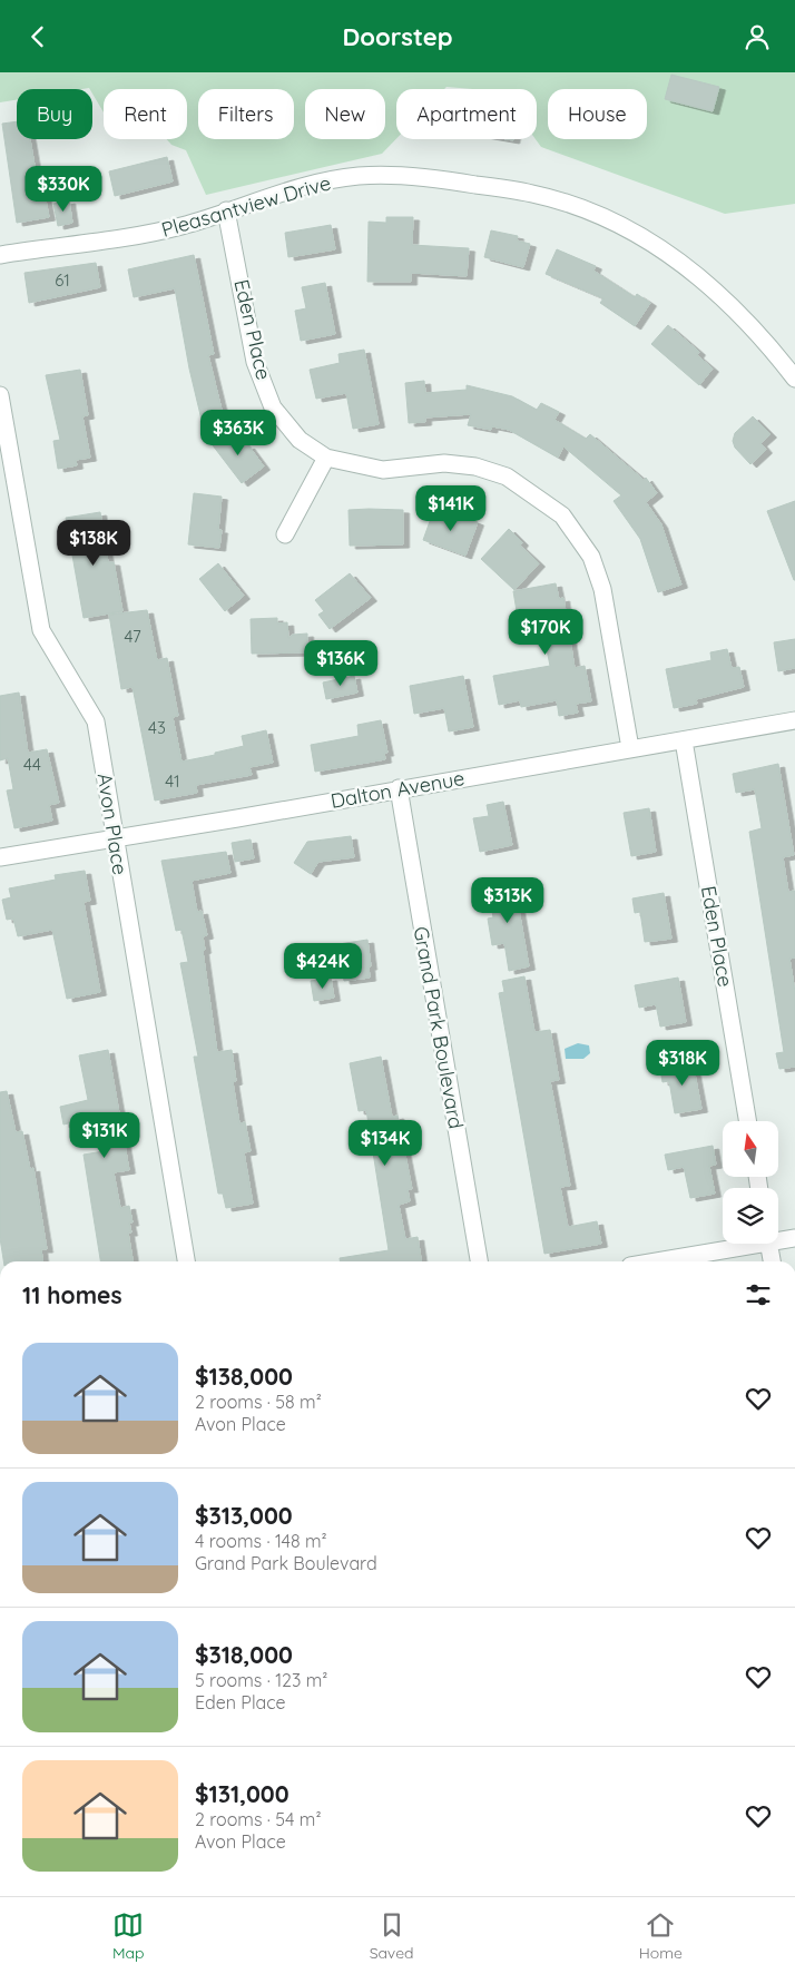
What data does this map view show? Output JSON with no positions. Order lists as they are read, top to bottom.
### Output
{
  "streets": {
    "street": [
      "Pleasantview Drive",
      "Eden Place",
      "Dalton Avenue",
      "Avon Place",
      "Grand Park Boulevard"
    ]
  },
  "crossings": [
    ["Pleasantview Drive", "Eden Place"],
    ["Eden Place", "Dalton Avenue"],
    ["Dalton Avenue", "Avon Place"],
    ["Dalton Avenue", "Grand Park Boulevard"]
  ],
  "house_numbers": [
    "61",
    "47",
    "43",
    "44",
    "41"
  ],
  "north": "top",
  "page": {
    "header": "Doorstep",
    "chip": [
      "Buy",
      "Rent",
      "Filters",
      "New",
      "Apartment",
      "House"
    ],
    "price": [
      "$330K",
      "$363K",
      "$141K",
      "$138K",
      "$170K",
      "$136K",
      "$313K",
      "$424K",
      "$318K",
      "$131K",
      "$134K"
    ],
    "heading": "11 homes",
    "list": [
      {
        "name": "$138,000",
        "note": "2 rooms · 58 m² · Avon Place"
      },
      {
        "name": "$313,000",
        "note": "4 rooms · 148 m² · Grand Park Boulevard"
      },
      {
        "name": "$318,000",
        "note": "5 rooms · 123 m² · Eden Place"
      },
      {
        "name": "$131,000",
        "note": "2 rooms · 54 m² · Avon Place"
      }
    ],
    "tabs": ["Map", "Saved", "Home"]
  }
}
